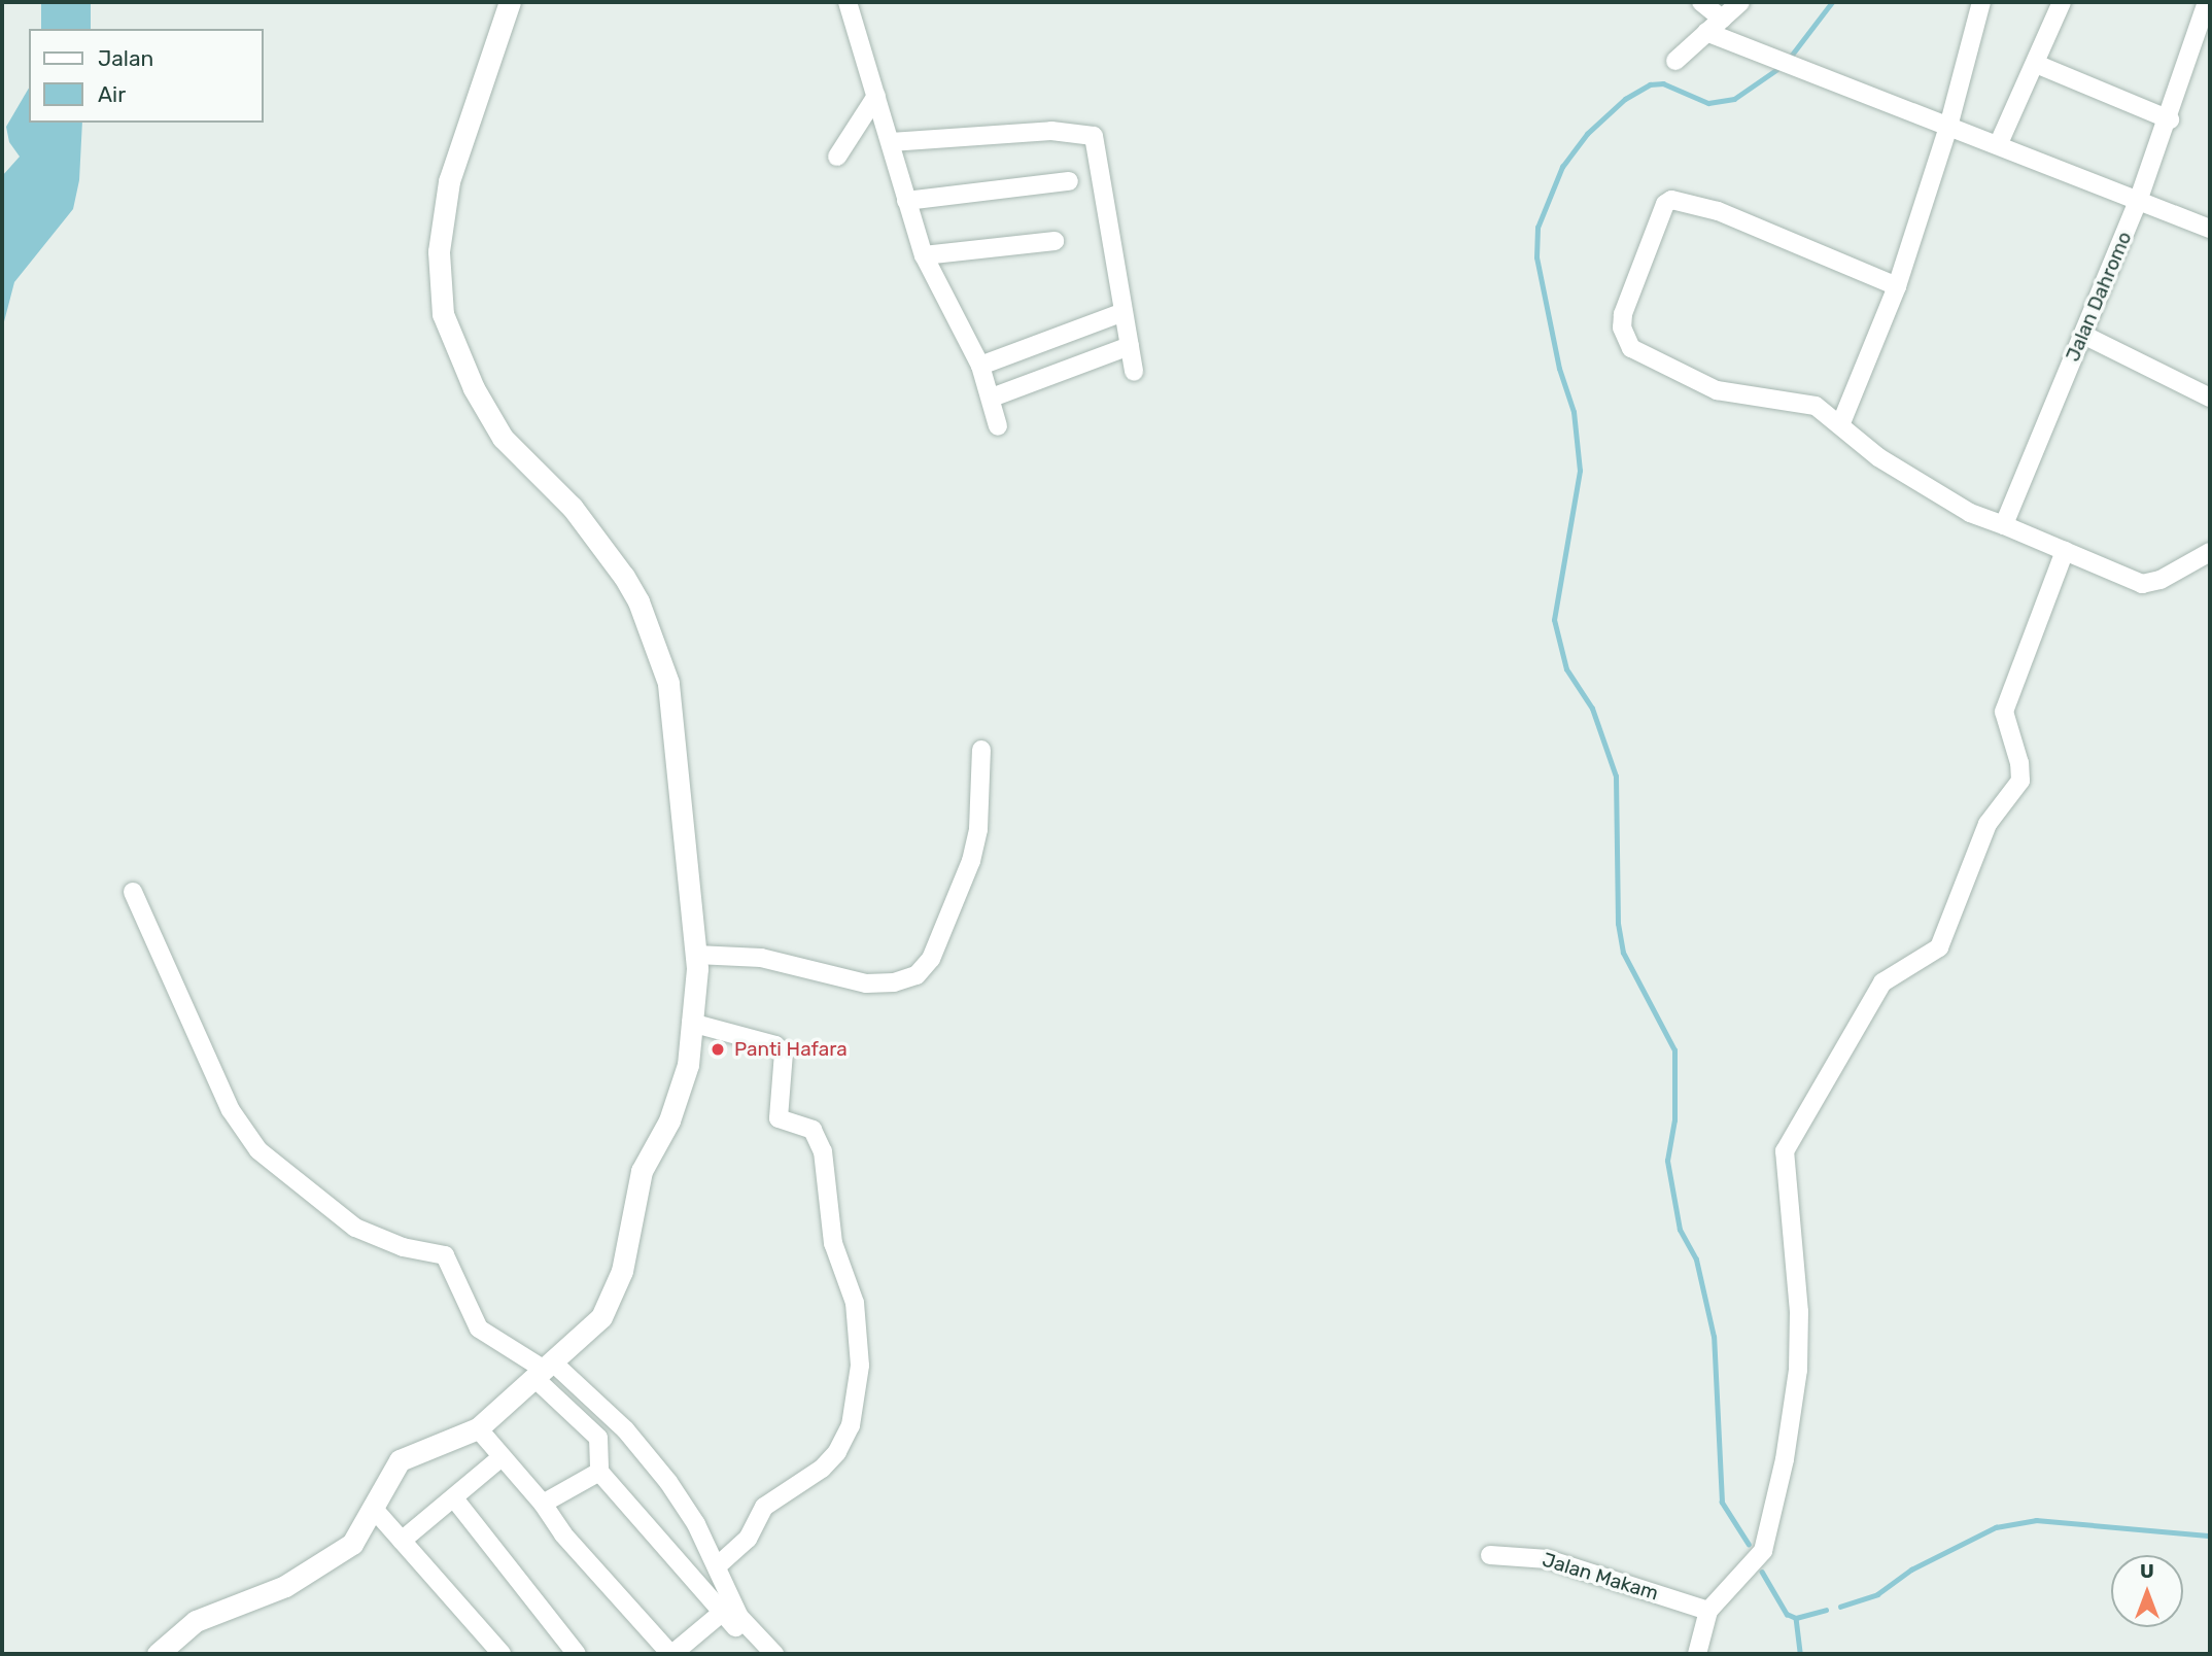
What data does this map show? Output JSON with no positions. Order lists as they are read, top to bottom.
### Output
{
  "streets": {
    "street": ["Jalan Dahromo", "Jalan Makam"]
  },
  "places": ["Panti Hafara"],
  "legend": ["Jalan", "Air"],
  "north": "top"
}
